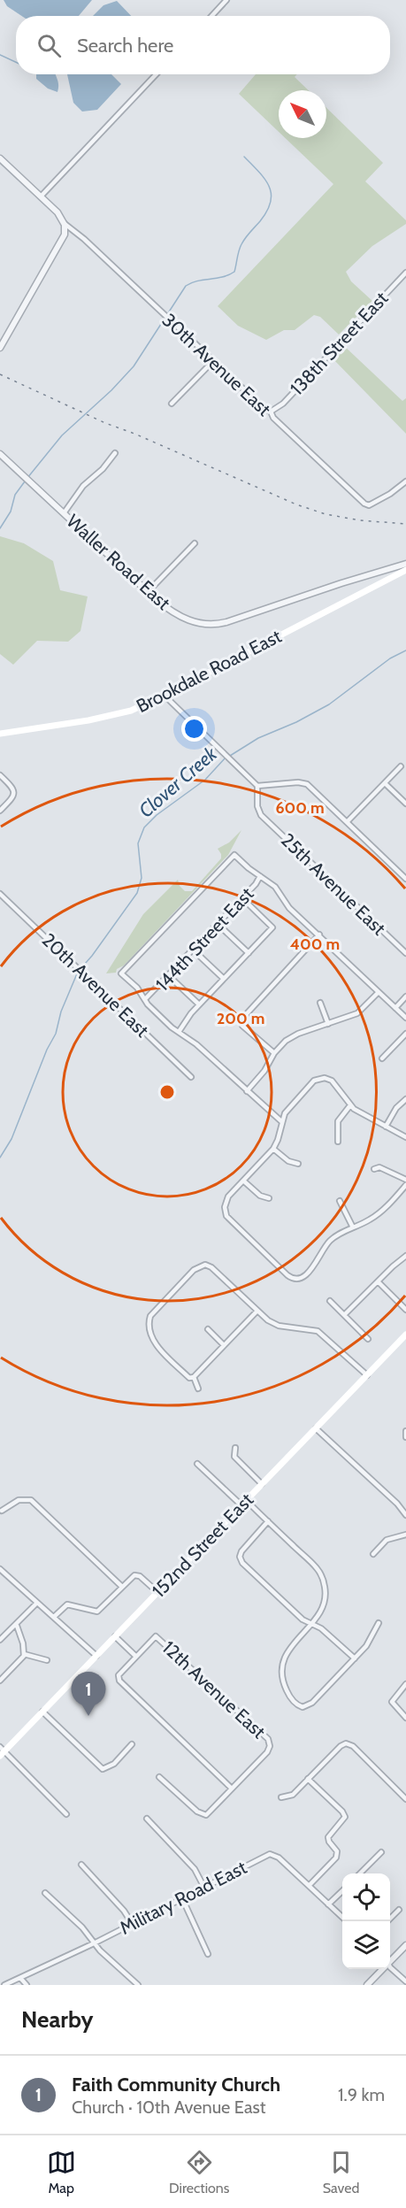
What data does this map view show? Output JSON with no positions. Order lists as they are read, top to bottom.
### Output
{
  "streets": {
    "main road": ["Brookdale Road East", "152nd Street East"],
    "street": [
      "138th Street East",
      "30th Avenue East",
      "Waller Road East",
      "25th Avenue East",
      "144th Street East",
      "20th Avenue East",
      "12th Avenue East",
      "Military Road East"
    ]
  },
  "crossings": [
    ["138th Street East", "30th Avenue East"]
  ],
  "water": ["Clover Creek"],
  "north": "top left",
  "page": {
    "search": "Search here",
    "pins": "1",
    "heading": "Nearby",
    "list": [
      {
        "mark": "1",
        "name": "Faith Community Church",
        "note": "Church · 10th Avenue East",
        "value": "1.9 km"
      }
    ],
    "nav": ["Map", "Directions", "Saved"]
  },
  "rings": ["600 m", "400 m", "200 m"]
}
